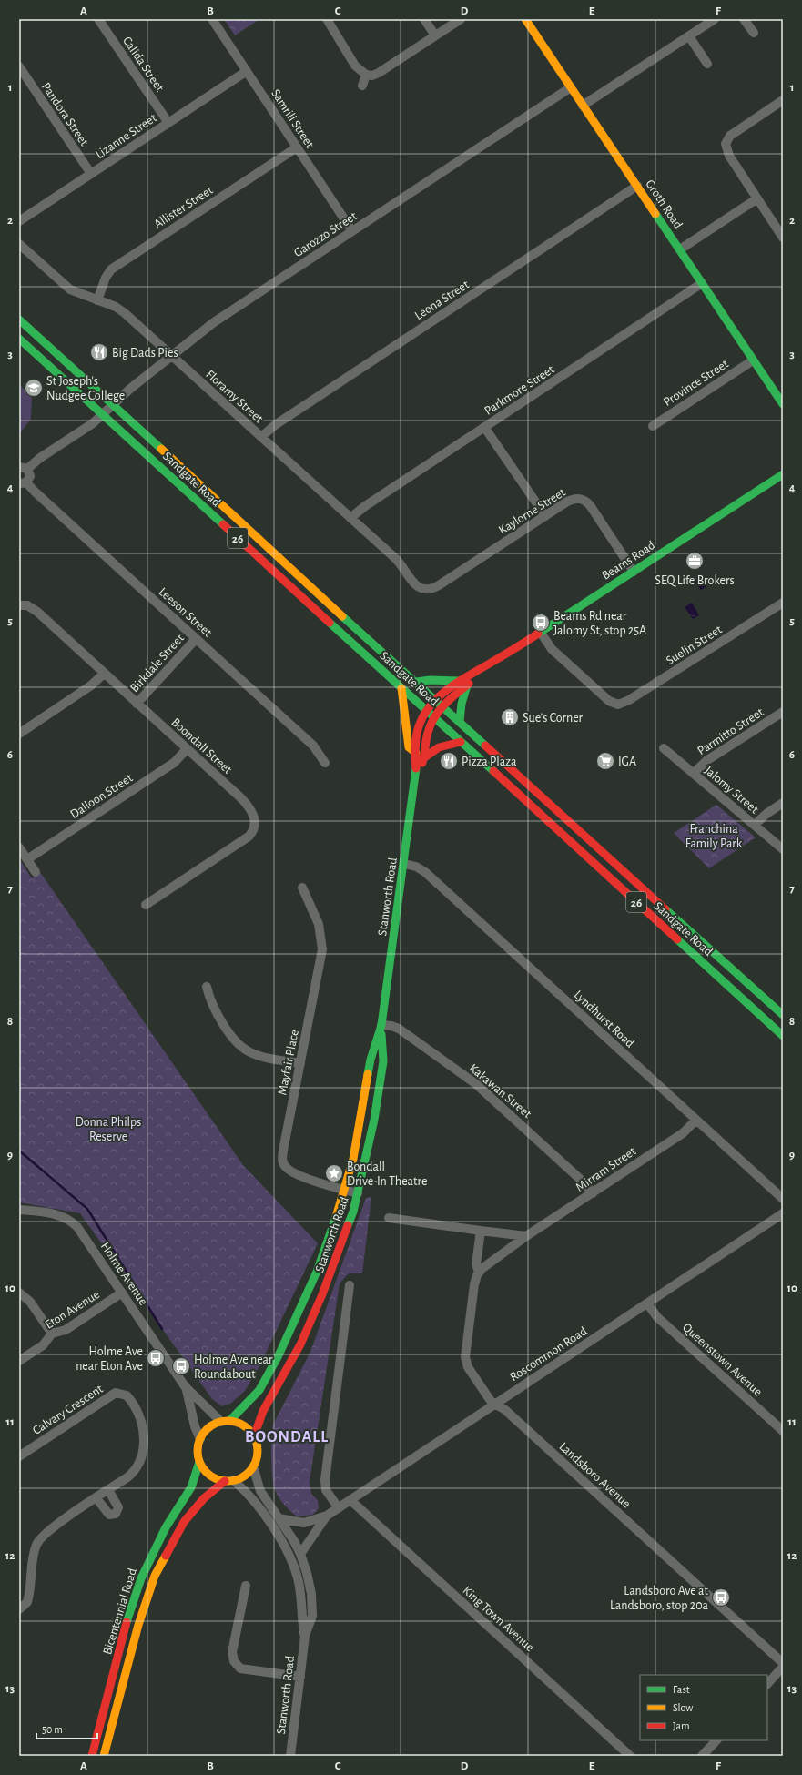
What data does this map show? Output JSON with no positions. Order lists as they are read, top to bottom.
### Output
{
  "streets": {
    "main road": [
      "Groth Road",
      "Sandgate Road",
      "26",
      "Beams Road",
      "Stanworth Road",
      "Bicentennial Road"
    ],
    "street": [
      "Calida Street",
      "Pandora Street",
      "Samrill Street",
      "Lizanne Street",
      "Allister Street",
      "Garozzo Street",
      "Leona Street",
      "Province Street",
      "Parkmore Street",
      "Floramy Street",
      "Kaylorne Street",
      "Leeson Street",
      "Suelin Street",
      "Birkdale Street",
      "Parmitto Street",
      "Boondall Street",
      "Jalomy Street",
      "Dalloon Street",
      "Lyndhurst Road",
      "Mayfair Place",
      "Kakawan Street",
      "Mirram Street",
      "Holme Avenue",
      "Eton Avenue",
      "Roscommon Road",
      "Queenstown Avenue",
      "Calvary Crescent",
      "Landsboro Avenue",
      "King Town Avenue"
    ]
  },
  "crossings": [
    ["Calida Street", "Lizanne Street"],
    ["Pandora Street", "Lizanne Street"],
    ["Samrill Street", "Lizanne Street"],
    ["Samrill Street", "Allister Street"],
    ["Samrill Street", "Garozzo Street"],
    ["Groth Road", "Garozzo Street"],
    ["Groth Road", "Leona Street"],
    ["Groth Road", "Province Street"],
    ["Groth Road", "Parkmore Street"],
    ["Allister Street", "Floramy Street"],
    ["Garozzo Street", "Floramy Street"],
    ["Garozzo Street", "Sandgate Road"],
    ["Leona Street", "Floramy Street"],
    ["Parkmore Street", "Floramy Street"],
    ["Floramy Street", "Kaylorne Street"],
    ["Sandgate Road", "Beams Road"],
    ["Sandgate Road", "Stanworth Road"],
    ["Kaylorne Street", "Beams Road"],
    ["Beams Road", "Suelin Street"],
    ["Beams Road", "Stanworth Road"],
    ["Leeson Street", "Birkdale Street"],
    ["Birkdale Street", "Boondall Street"],
    ["Parmitto Street", "Jalomy Street"],
    ["Boondall Street", "Dalloon Street"],
    ["Stanworth Road", "Lyndhurst Road"],
    ["Stanworth Road", "Mayfair Place"],
    ["Stanworth Road", "Kakawan Street"],
    ["Stanworth Road", "Holme Avenue"],
    ["Stanworth Road", "Roscommon Road"],
    ["Stanworth Road", "Bicentennial Road"],
    ["Lyndhurst Road", "Mirram Street"],
    ["Kakawan Street", "Mirram Street"],
    ["Mirram Street", "Landsboro Avenue"],
    ["Holme Avenue", "Eton Avenue"],
    ["Holme Avenue", "Bicentennial Road"],
    ["Roscommon Road", "Queenstown Avenue"],
    ["Roscommon Road", "Landsboro Avenue"],
    ["Roscommon Road", "King Town Avenue"]
  ],
  "districts": ["BOONDALL"],
  "parks": ["Franchina Family Park", "Donna Philps Reserve"],
  "places": {
    "restaurant": ["Big Dads Pies", "Pizza Plaza"],
    "school or university": ["St Joseph's Nudgee College"],
    "office": ["SEQ Life Brokers"],
    "bus stop": [
      "Beams Rd near Jalomy St, stop 25A",
      "Holme Ave near Eton Ave",
      "Holme Ave near Roundabout",
      "Landsboro Ave at Landsboro, stop 20a"
    ],
    "building": ["Sue's Corner"],
    "supermarket": ["IGA"],
    "place": ["Bondall Drive-In Theatre"]
  },
  "legend": ["Fast", "Slow", "Jam"],
  "scale_bar": "50 m",
  "grid": {
    "columns": [
      "A",
      "B",
      "C",
      "D",
      "E",
      "F"
    ],
    "rows": [
      "1",
      "2",
      "3",
      "4",
      "5",
      "6",
      "7",
      "8",
      "9",
      "10",
      "11",
      "12",
      "13"
    ]
  }
}
